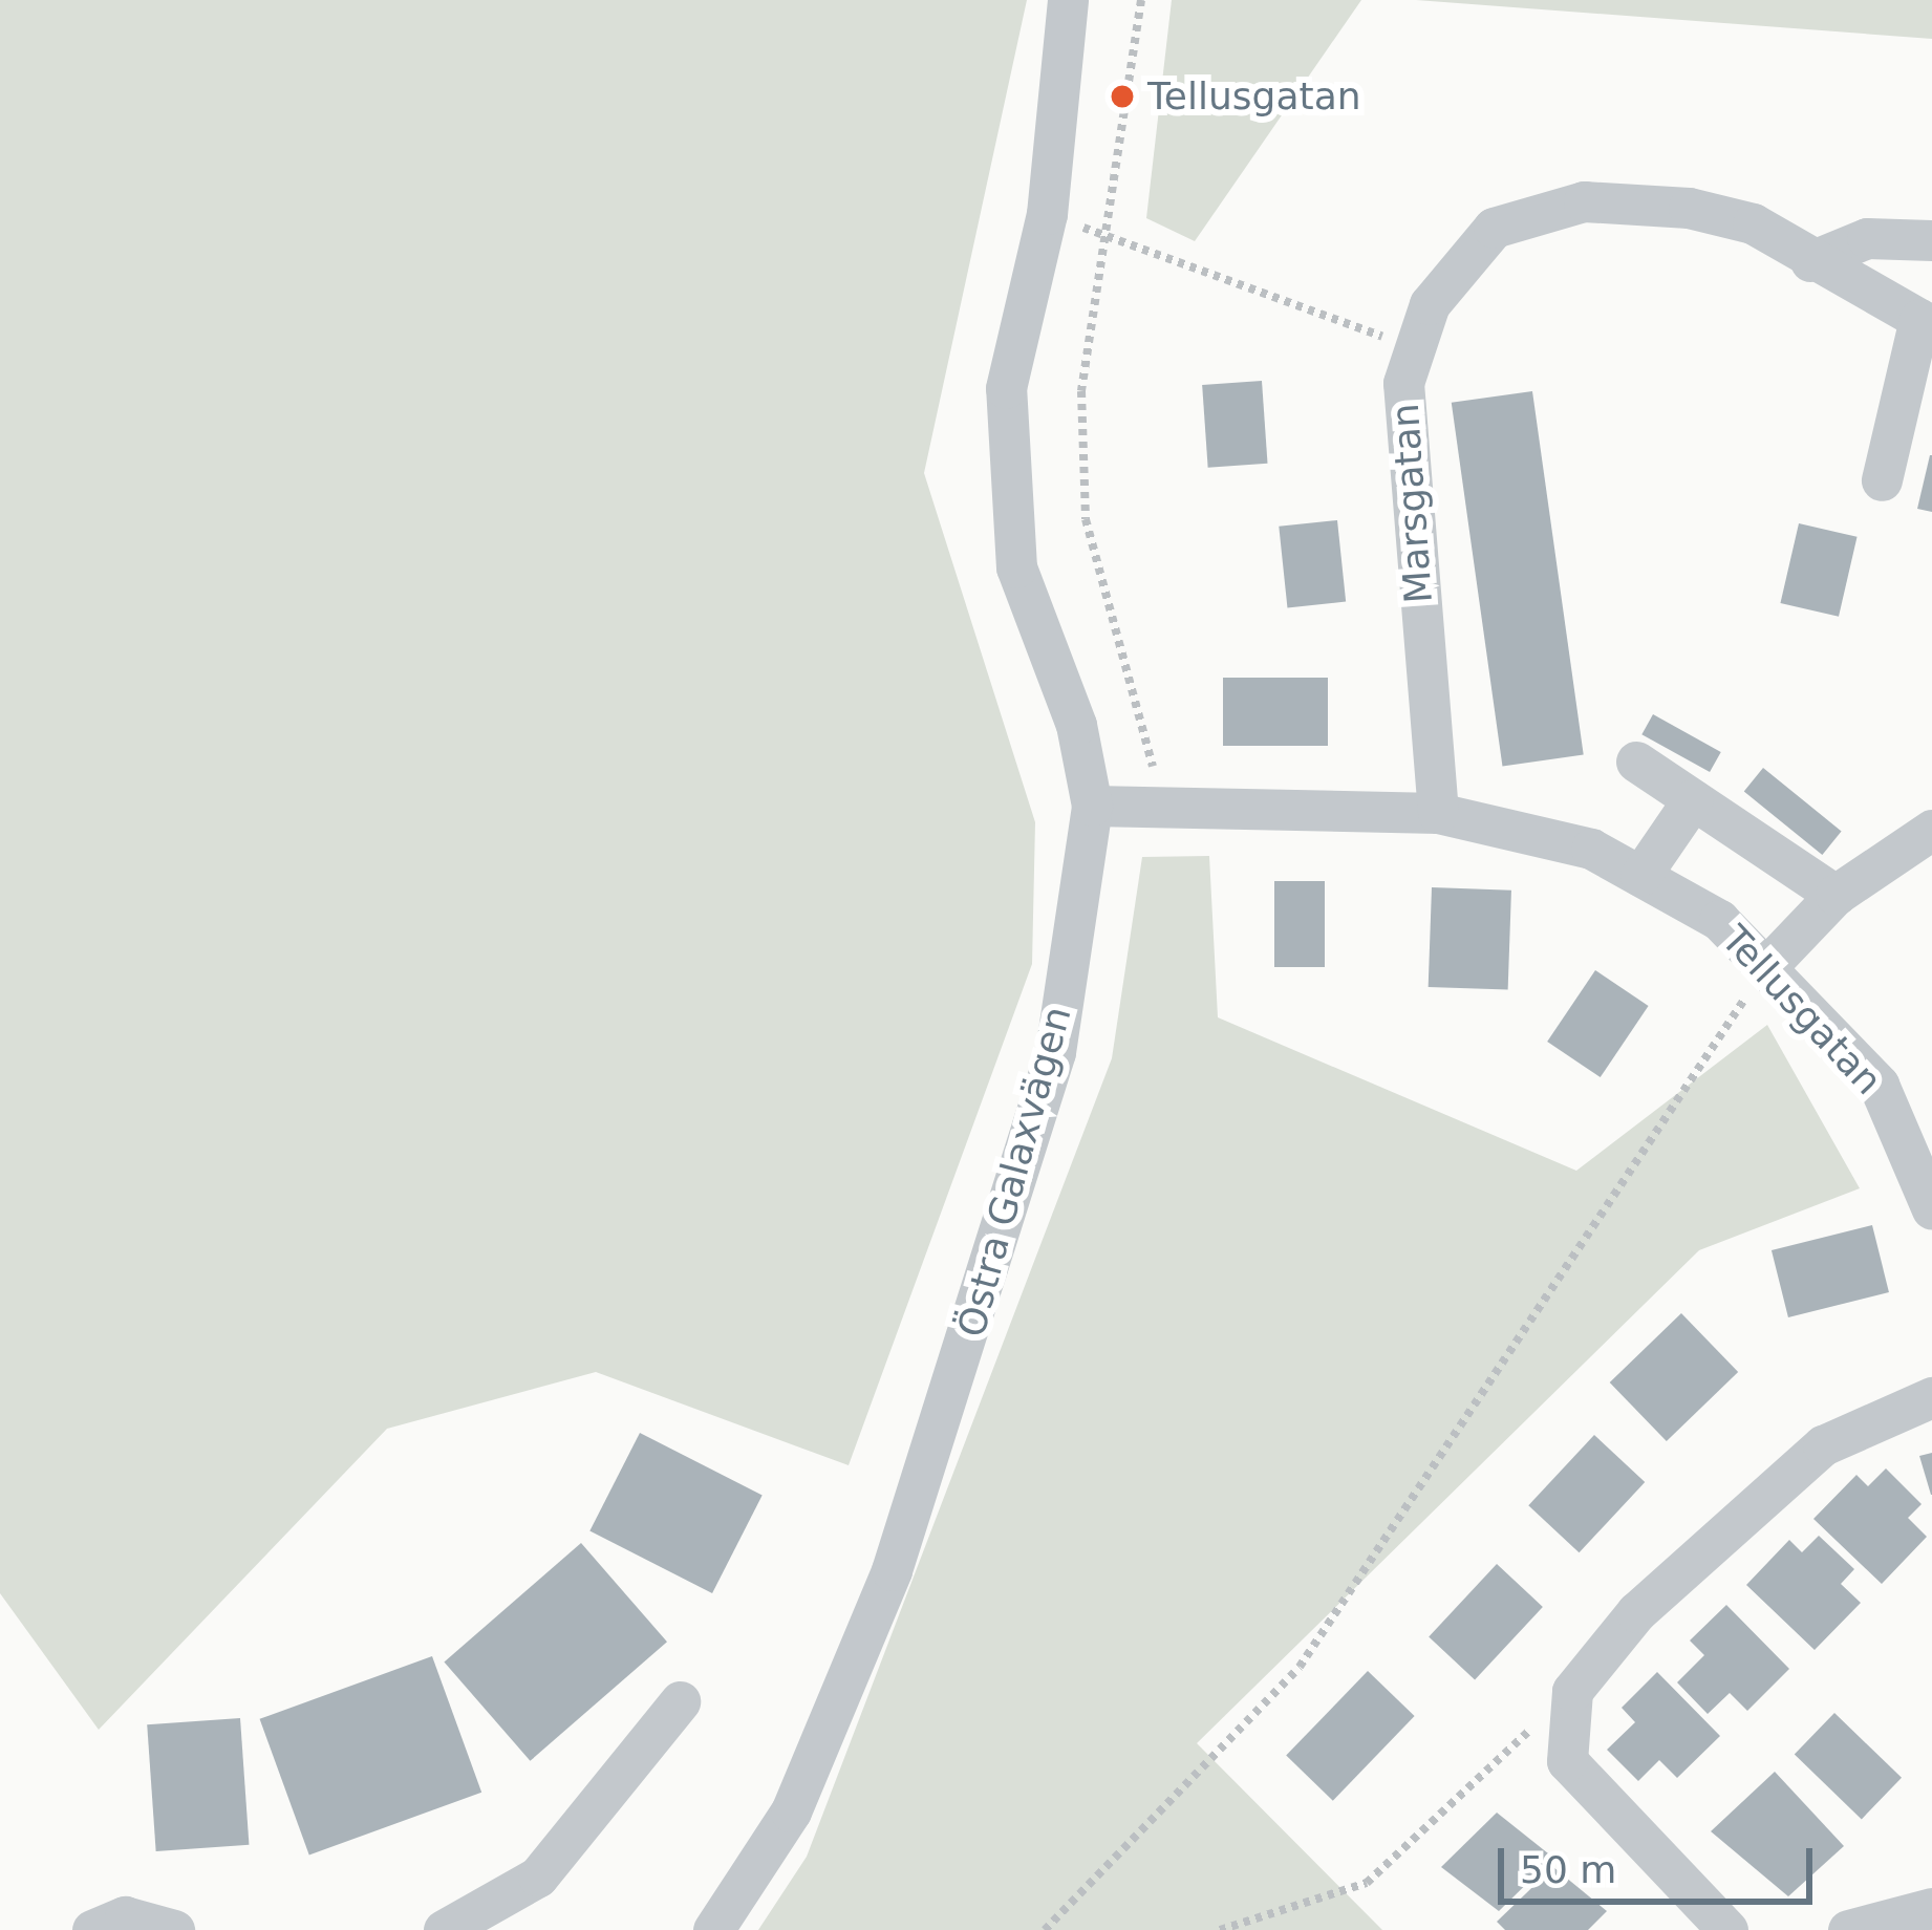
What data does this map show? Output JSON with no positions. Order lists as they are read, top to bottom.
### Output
{
  "streets": {
    "street": ["Marsgatan", "Tellusgatan", "Östra Galaxvägen"]
  },
  "crossings": [
    ["Marsgatan", "Tellusgatan"],
    ["Tellusgatan", "Östra Galaxvägen"]
  ],
  "places": ["Tellusgatan"],
  "scale_bar": "50 m"
}
